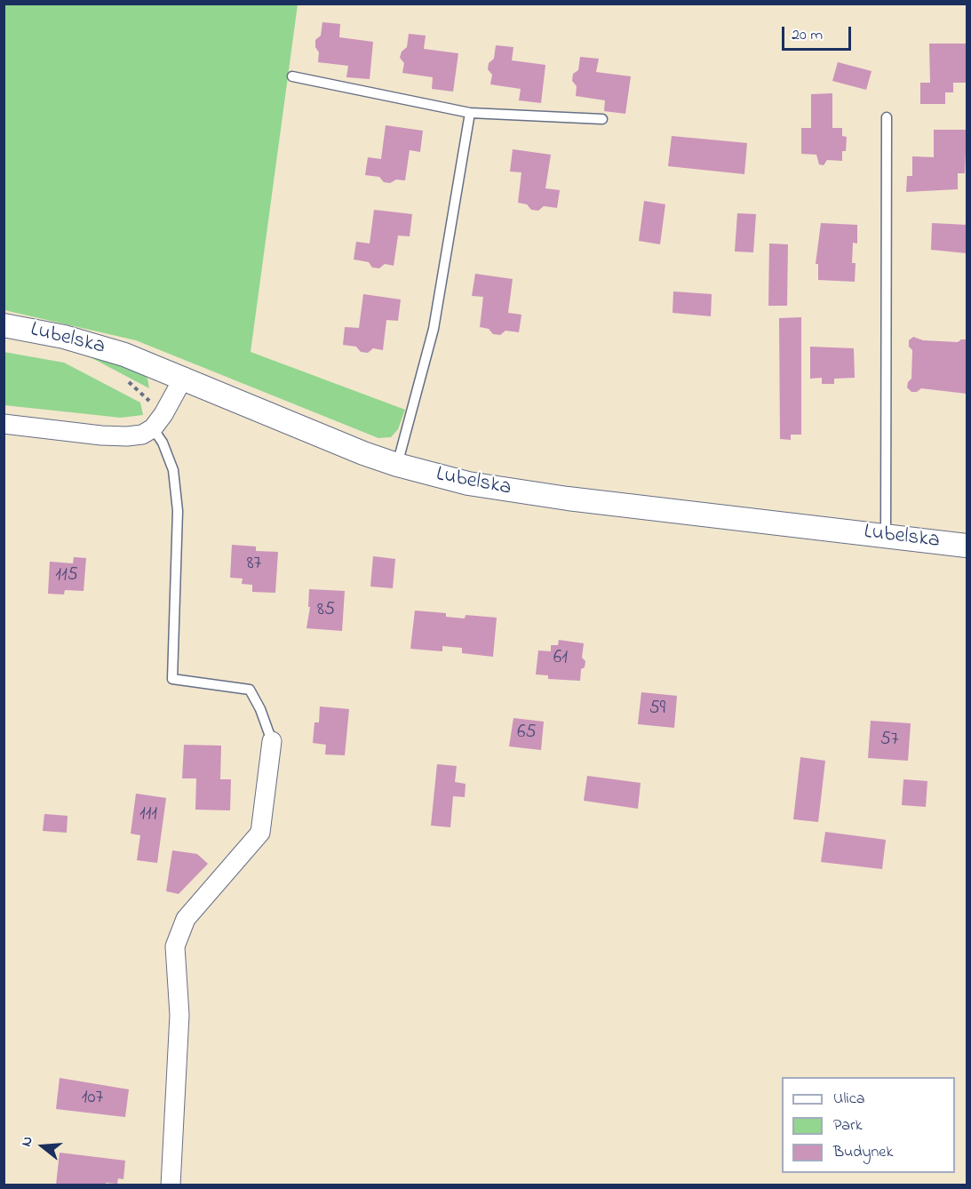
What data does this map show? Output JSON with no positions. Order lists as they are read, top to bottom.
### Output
{
  "streets": {
    "street": ["Lubelska"]
  },
  "house_numbers": [
    "87",
    "115",
    "85",
    "61",
    "59",
    "65",
    "57",
    "111",
    "107"
  ],
  "legend": ["Ulica", "Park", "Budynek"],
  "scale_bar": "20 m",
  "north": "left"
}
